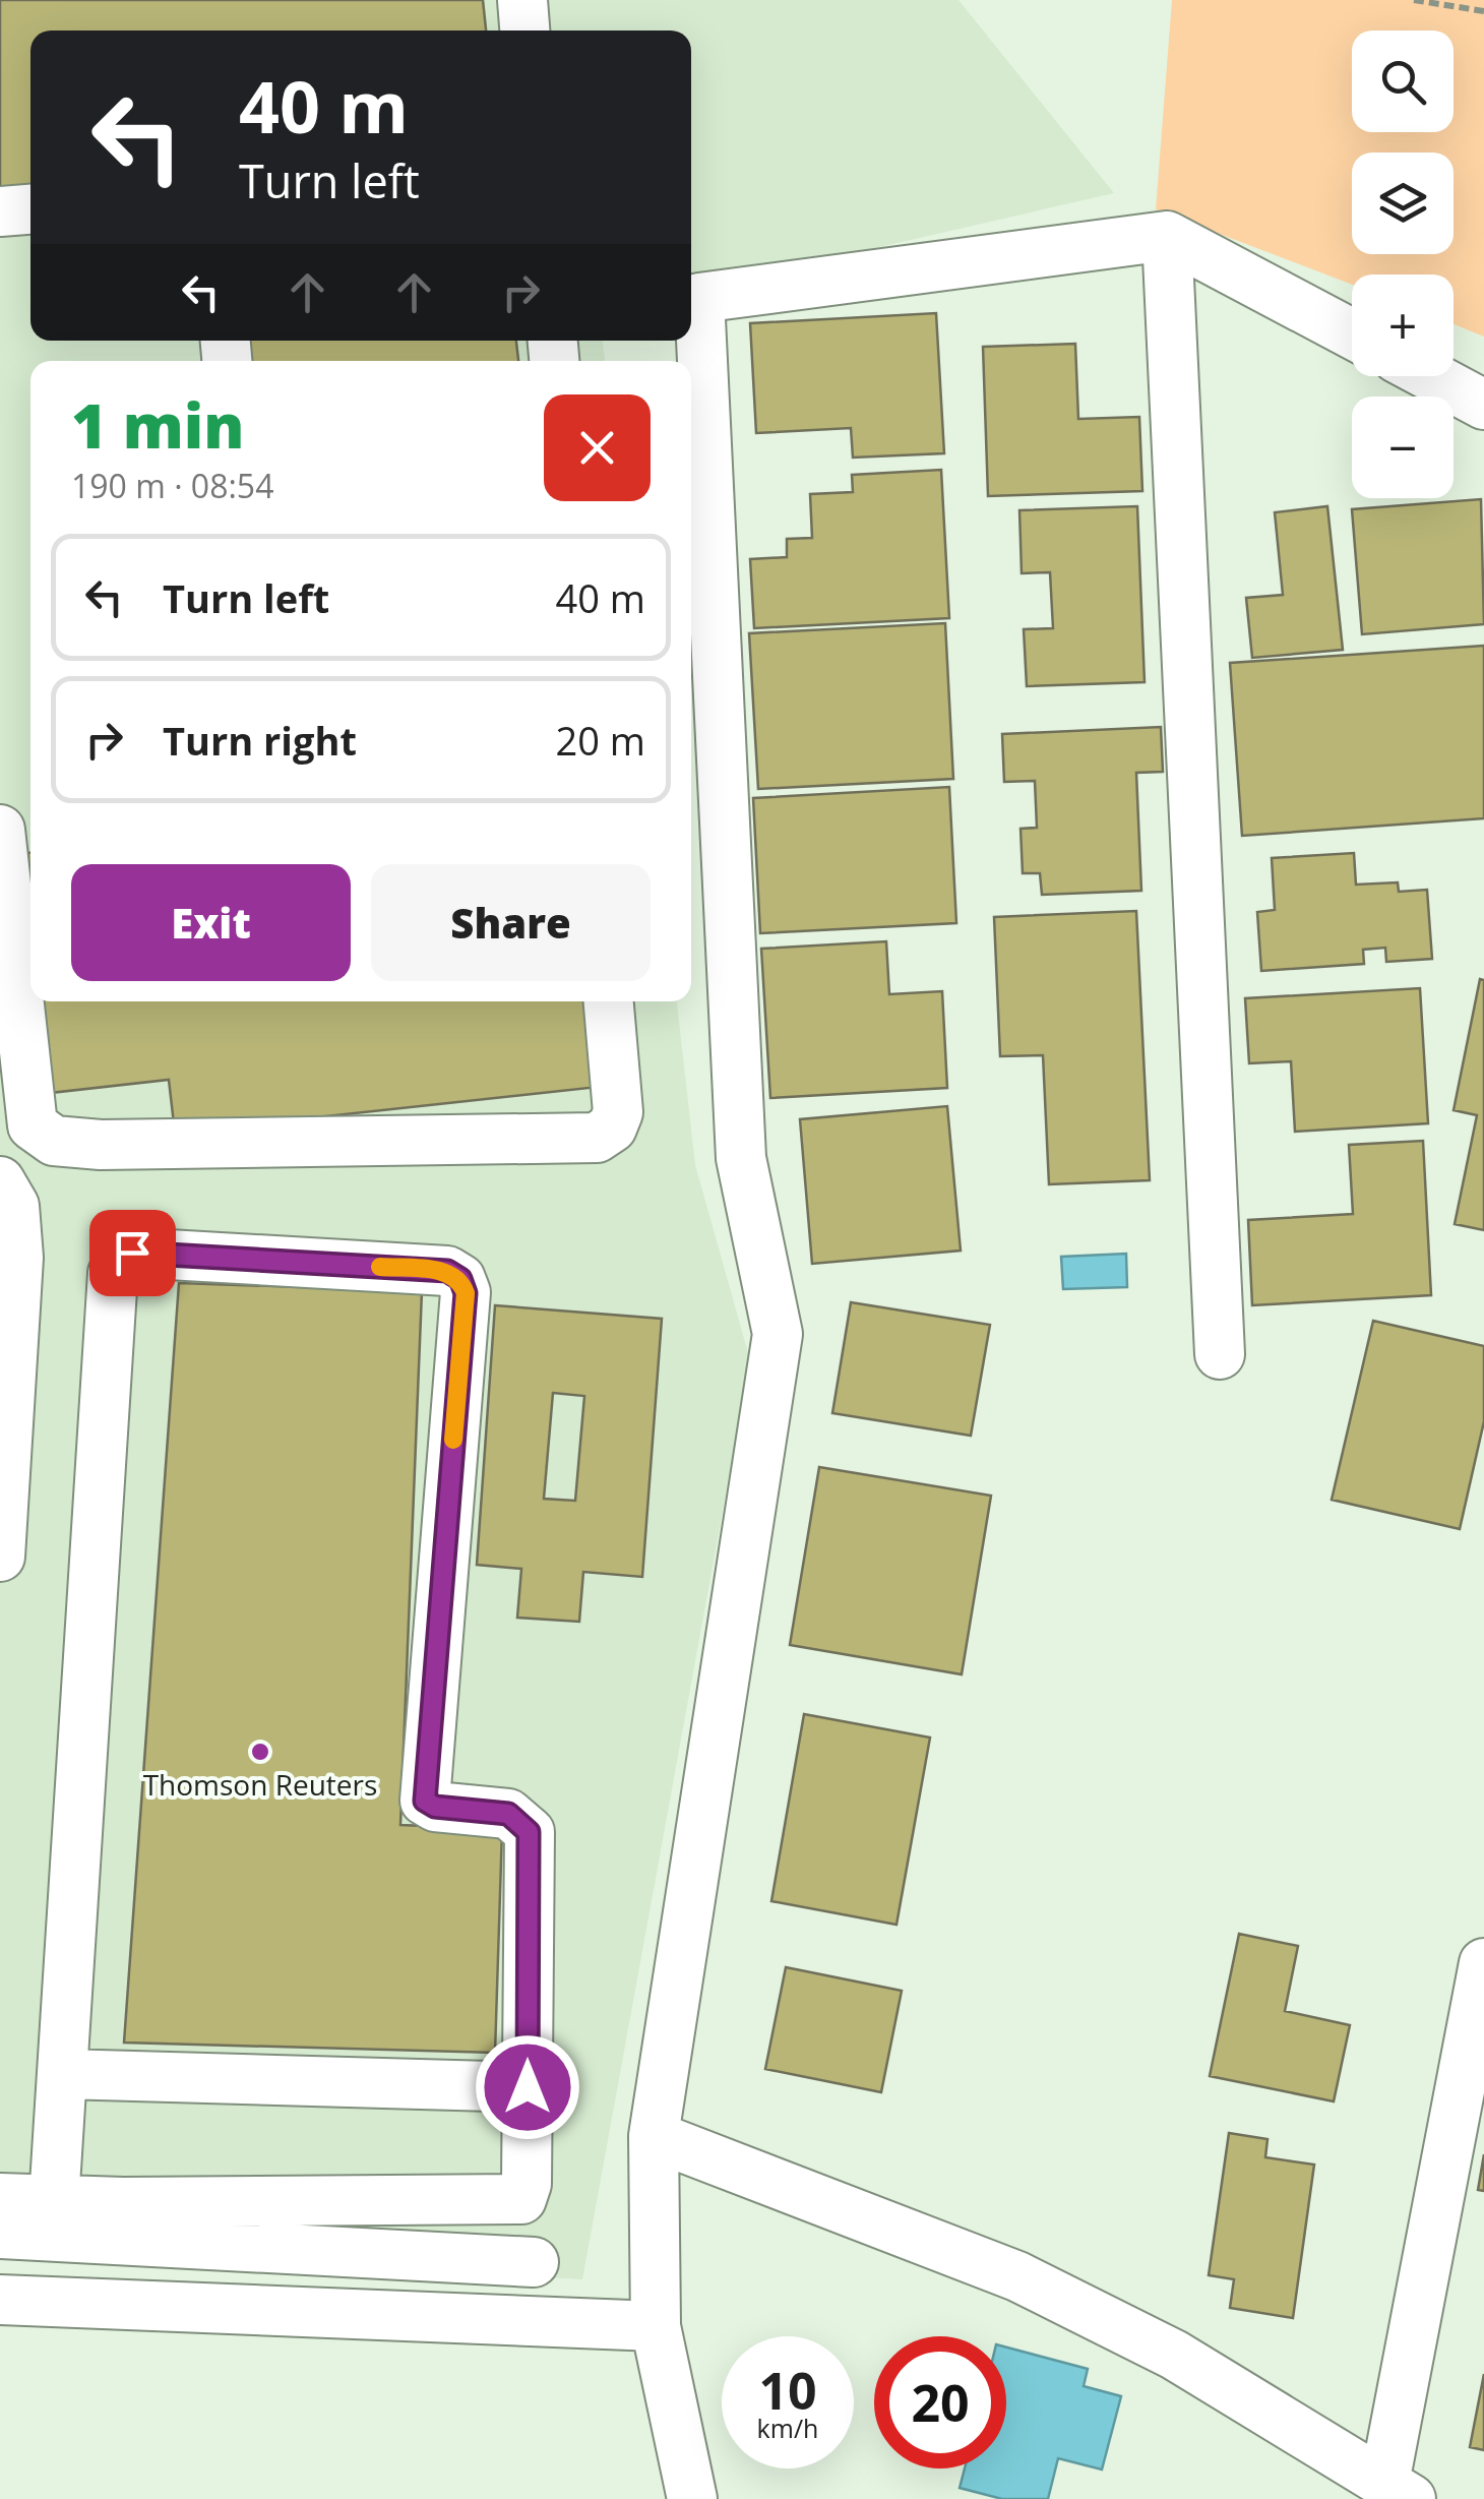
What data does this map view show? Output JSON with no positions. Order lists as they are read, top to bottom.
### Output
{
  "places": ["Thomson Reuters"],
  "page": {
    "map_buttons": ["+", "−"],
    "turn": ["40 m", "Turn left"],
    "heading": ["1 min", "190 m · 08:54"],
    "list": [
      {
        "name": "Turn left",
        "value": "40 m"
      },
      {
        "name": "Turn right",
        "value": "20 m"
      }
    ],
    "buttons": ["Exit", "Share"],
    "speed": "10 km/h",
    "limit": "20"
  }
}
